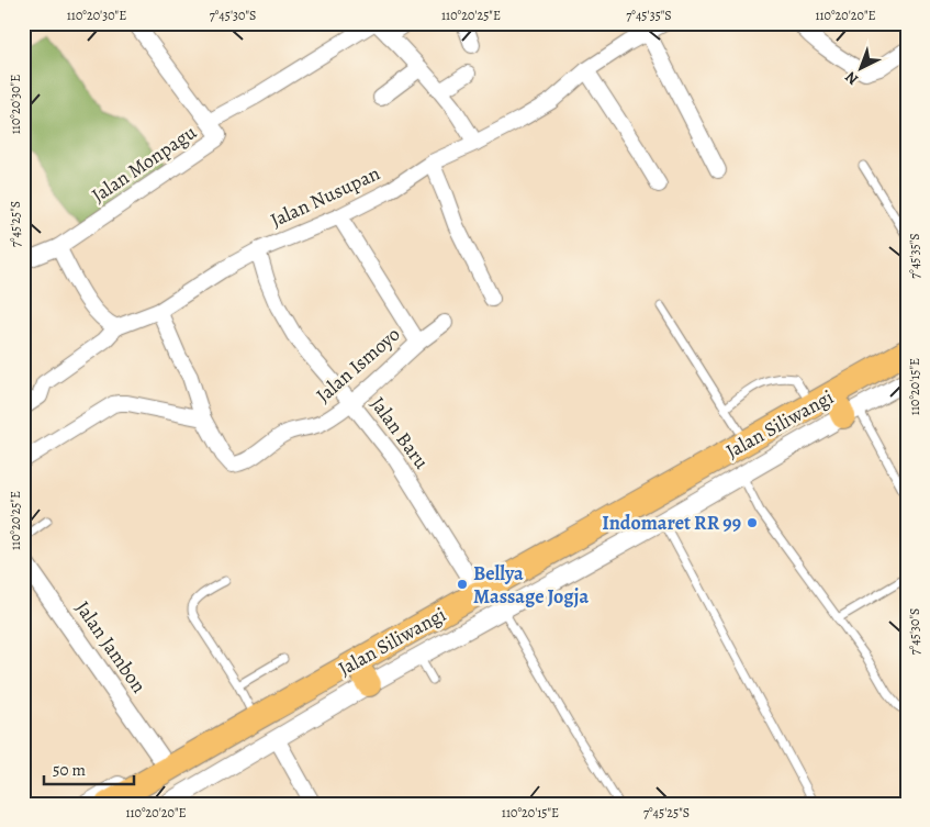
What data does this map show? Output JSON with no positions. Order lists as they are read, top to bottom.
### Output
{
  "streets": {
    "highway": ["Jalan Siliwangi"],
    "street": [
      "Jalan Monpagu",
      "Jalan Nusupan",
      "Jalan Ismoyo",
      "Jalan Baru",
      "Jalan Jambon"
    ]
  },
  "crossings": [
    ["Jalan Nusupan", "Jalan Ismoyo"],
    ["Jalan Nusupan", "Jalan Baru"],
    ["Jalan Ismoyo", "Jalan Baru"]
  ],
  "places": ["Indomaret RR 99", "Bellya Massage Jogja"],
  "scale_bar": "50 m",
  "north": "bottom left",
  "coordinates": [
    "110°20'30\"E",
    "7°45'30\"S",
    "110°20'25\"E",
    "7°45'35\"S",
    "110°20'20\"E",
    "7°45'25\"S",
    "110°20'15\"E"
  ]
}
